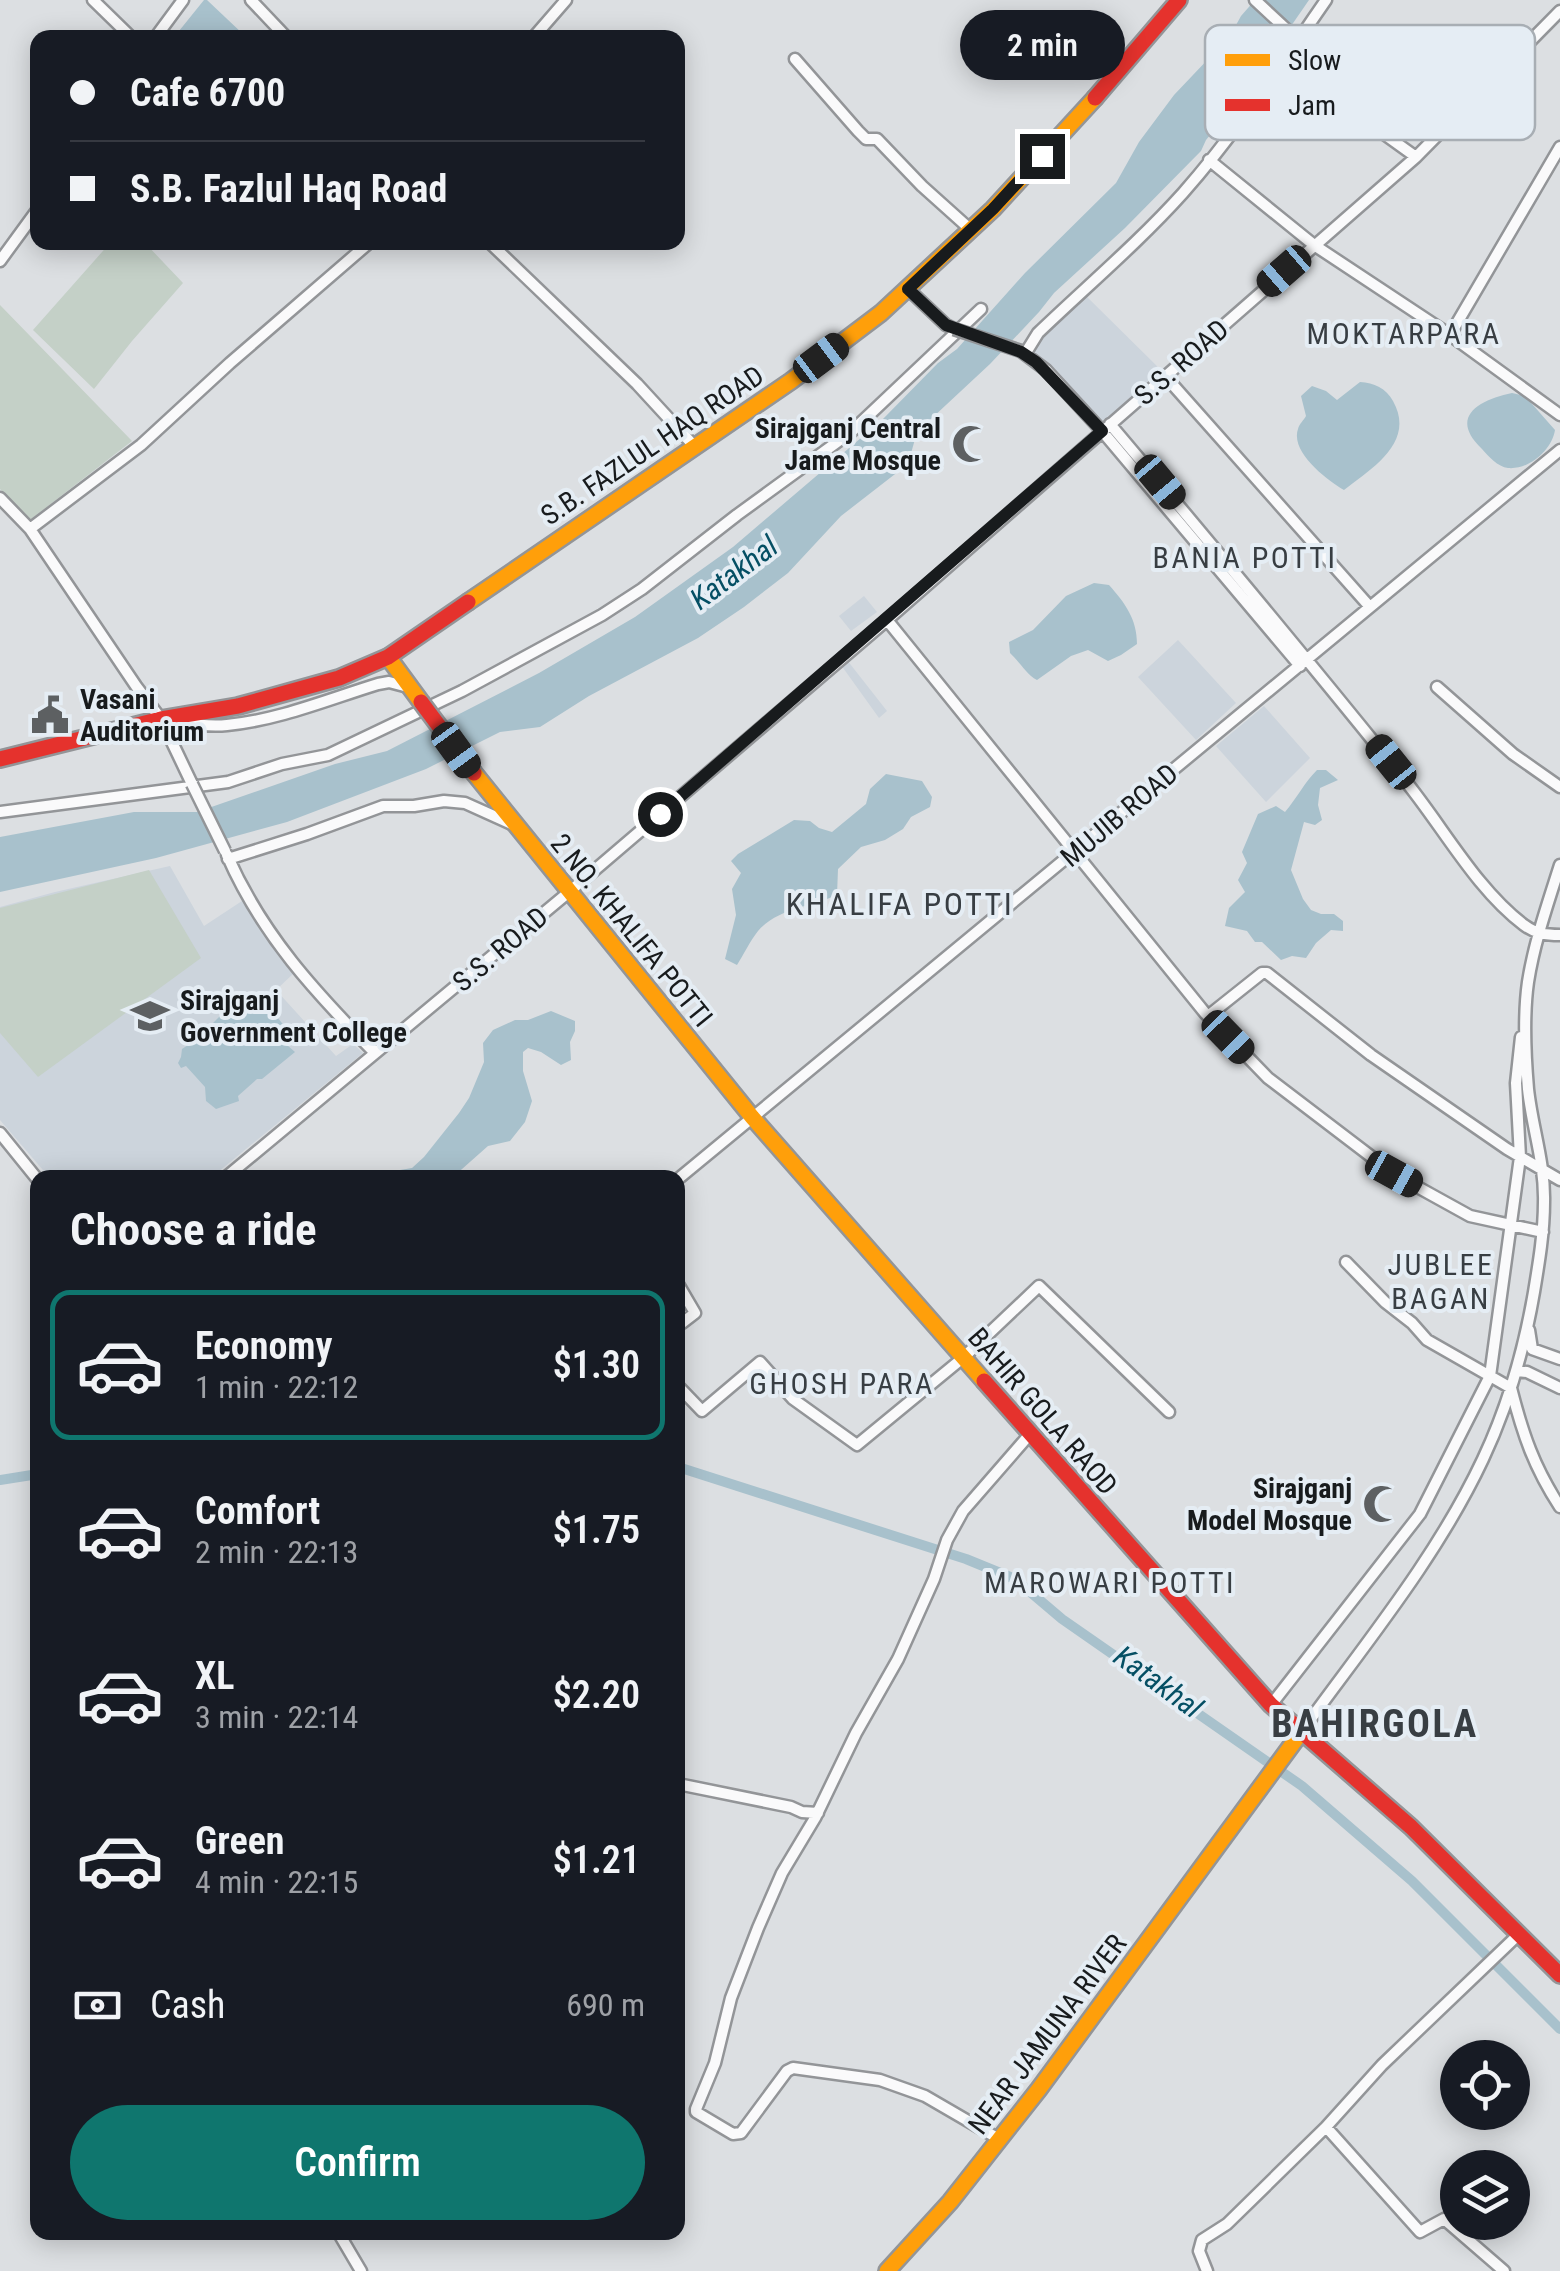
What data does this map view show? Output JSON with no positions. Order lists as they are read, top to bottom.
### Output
{
  "streets": {
    "main road": [
      "S.B. FAZLUL HAQ ROAD",
      "2 NO. KHALIFA POTTI",
      "BAHIR GOLA RAOD",
      "NEAR JAMUNA RIVER"
    ],
    "street": ["S.S. ROAD", "MUJIB ROAD"]
  },
  "crossings": [
    ["S.S. ROAD", "2 NO. KHALIFA POTTI"],
    ["S.B. FAZLUL HAQ ROAD", "2 NO. KHALIFA POTTI"],
    ["MUJIB ROAD", "2 NO. KHALIFA POTTI"],
    ["MUJIB ROAD", "BAHIR GOLA RAOD"],
    ["2 NO. KHALIFA POTTI", "BAHIR GOLA RAOD"],
    ["BAHIR GOLA RAOD", "NEAR JAMUNA RIVER"]
  ],
  "districts": [
    "MOKTARPARA",
    "BANIA POTTI",
    "KHALIFA POTTI",
    "JUBLEE BAGAN",
    "GHOSH PARA",
    "MAROWARI POTTI",
    "BAHIRGOLA"
  ],
  "water": ["Katakhal"],
  "places": {
    "mosque": ["Sirajganj Central Jame Mosque", "Sirajganj Model Mosque"],
    "public building": ["Vasani Auditorium"],
    "school or university": ["Sirajganj Government College"]
  },
  "legend": ["Slow", "Jam"],
  "page": {
    "bubble": "2 min",
    "banner": ["Cafe 6700", "S.B. Fazlul Haq Road"],
    "heading": "Choose a ride",
    "list": [
      {
        "name": "Economy",
        "note": "1 min · 22:12",
        "value": "$1.30"
      },
      {
        "name": "Comfort",
        "note": "2 min · 22:13",
        "value": "$1.75"
      },
      {
        "name": "XL",
        "note": "3 min · 22:14",
        "value": "$2.20"
      },
      {
        "name": "Green",
        "note": "4 min · 22:15",
        "value": "$1.21"
      }
    ],
    "pay": ["Cash", "690 m"],
    "buttons": "Confirm"
  }
}
